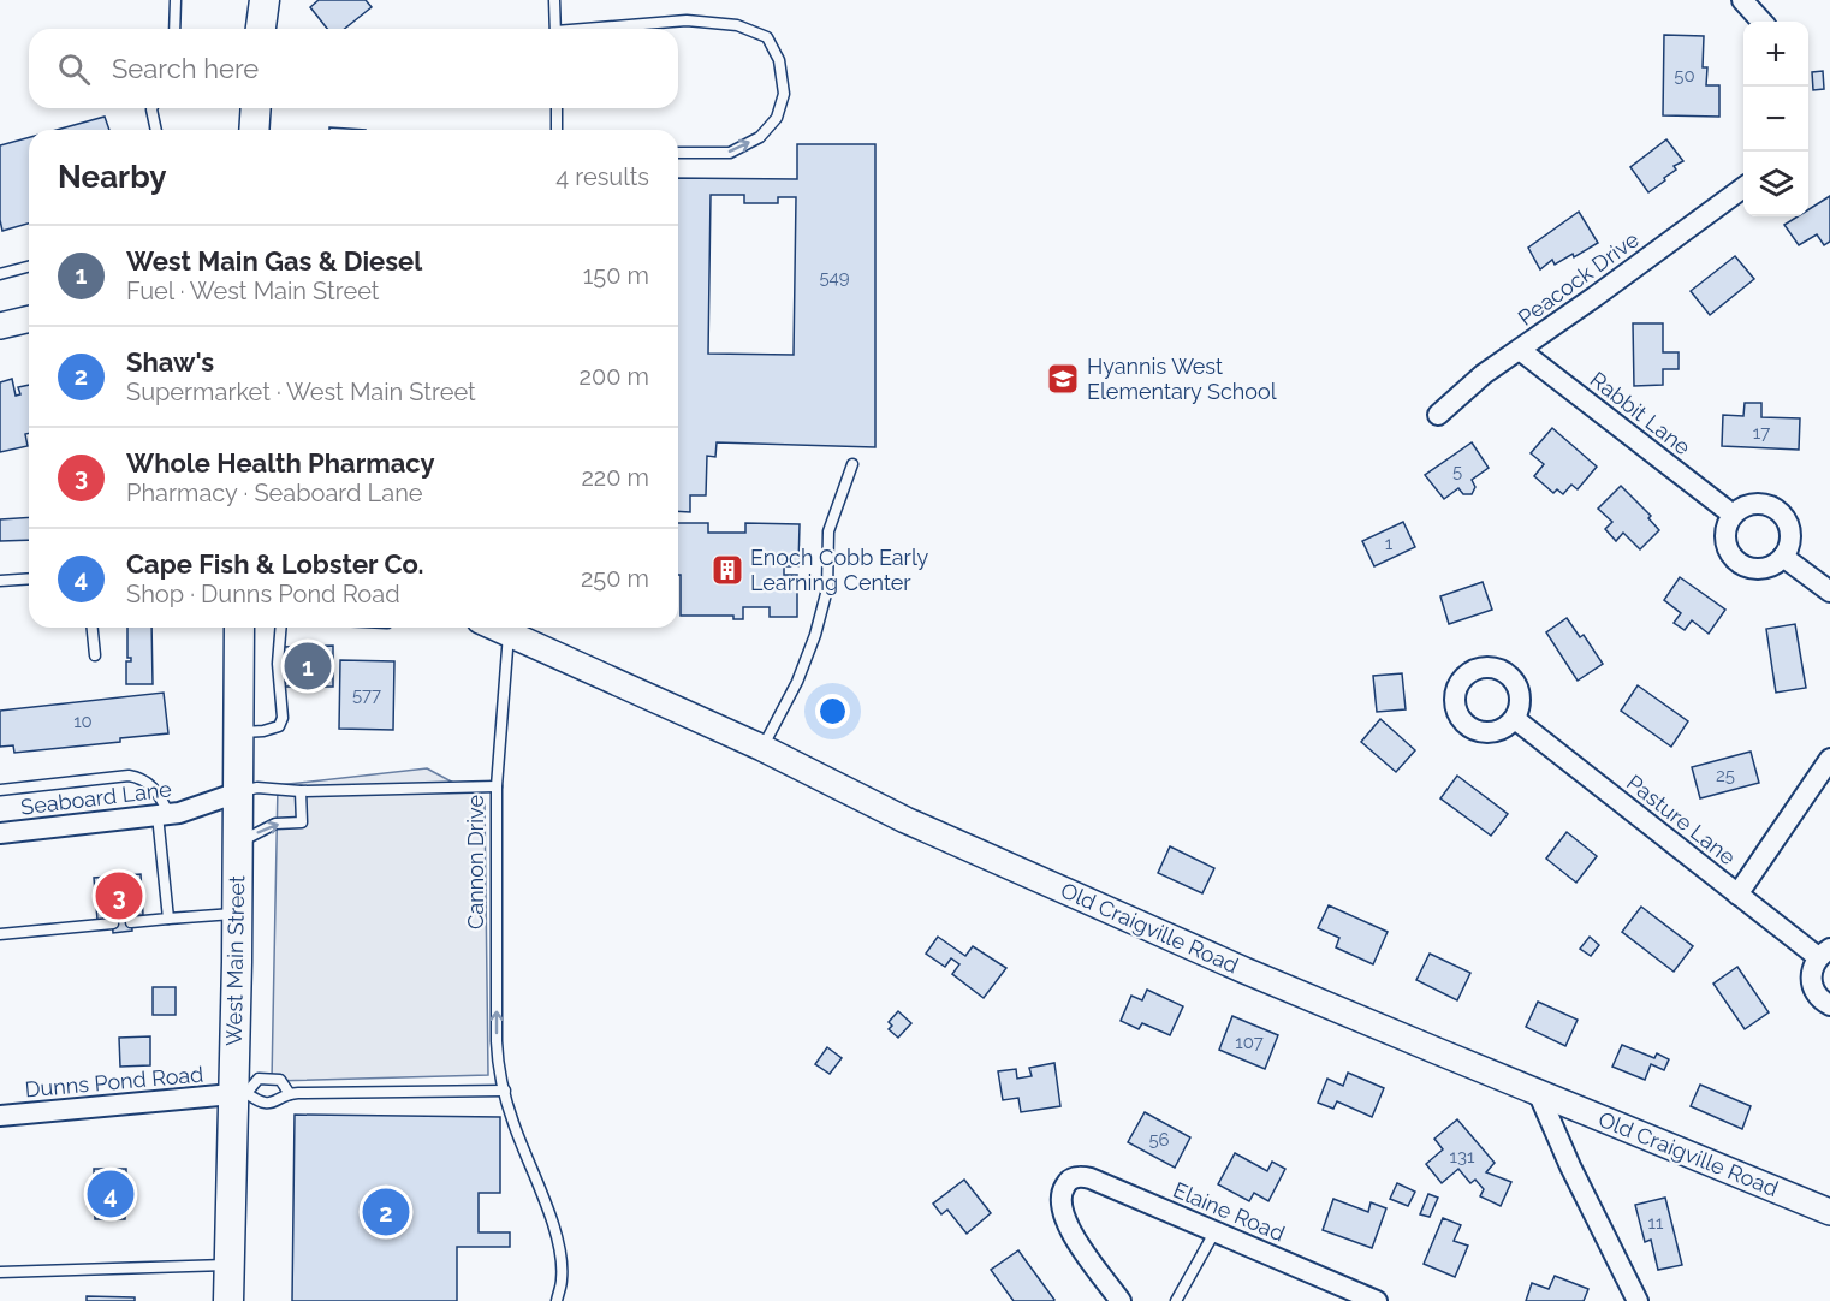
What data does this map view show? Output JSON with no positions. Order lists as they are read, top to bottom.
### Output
{
  "streets": {
    "main road": ["West Main Street"],
    "street": [
      "Peacock Drive",
      "Rabbit Lane",
      "Seaboard Lane",
      "Pasture Lane",
      "Old Craigville Road",
      "Dunns Pond Road",
      "Elaine Road"
    ],
    "lane": ["Cannon Drive"]
  },
  "crossings": [
    ["Peacock Drive", "Rabbit Lane"],
    ["Seaboard Lane", "West Main Street"],
    ["Cannon Drive", "Old Craigville Road"],
    ["West Main Street", "Dunns Pond Road"]
  ],
  "one_way": ["Cannon Drive"],
  "places": {
    "school or university": ["Hyannis West Elementary School"],
    "building": ["Enoch Cobb Early Learning Center"]
  },
  "house_numbers": [
    "50",
    "549",
    "17",
    "5",
    "1",
    "577",
    "10",
    "25",
    "107",
    "56",
    "131",
    "11"
  ],
  "page": {
    "map_buttons": ["+", "−"],
    "search": "Search here",
    "heading": ["Nearby", "4 results"],
    "list": [
      {
        "mark": "1",
        "name": "West Main Gas & Diesel",
        "note": "Fuel · West Main Street",
        "value": "150 m"
      },
      {
        "mark": "2",
        "name": "Shaw's",
        "note": "Supermarket · West Main Street",
        "value": "200 m"
      },
      {
        "mark": "3",
        "name": "Whole Health Pharmacy",
        "note": "Pharmacy · Seaboard Lane",
        "value": "220 m"
      },
      {
        "mark": "4",
        "name": "Cape Fish & Lobster Co.",
        "note": "Shop · Dunns Pond Road",
        "value": "250 m"
      }
    ],
    "pins": [
      "1",
      "3",
      "4",
      "2"
    ]
  }
}
